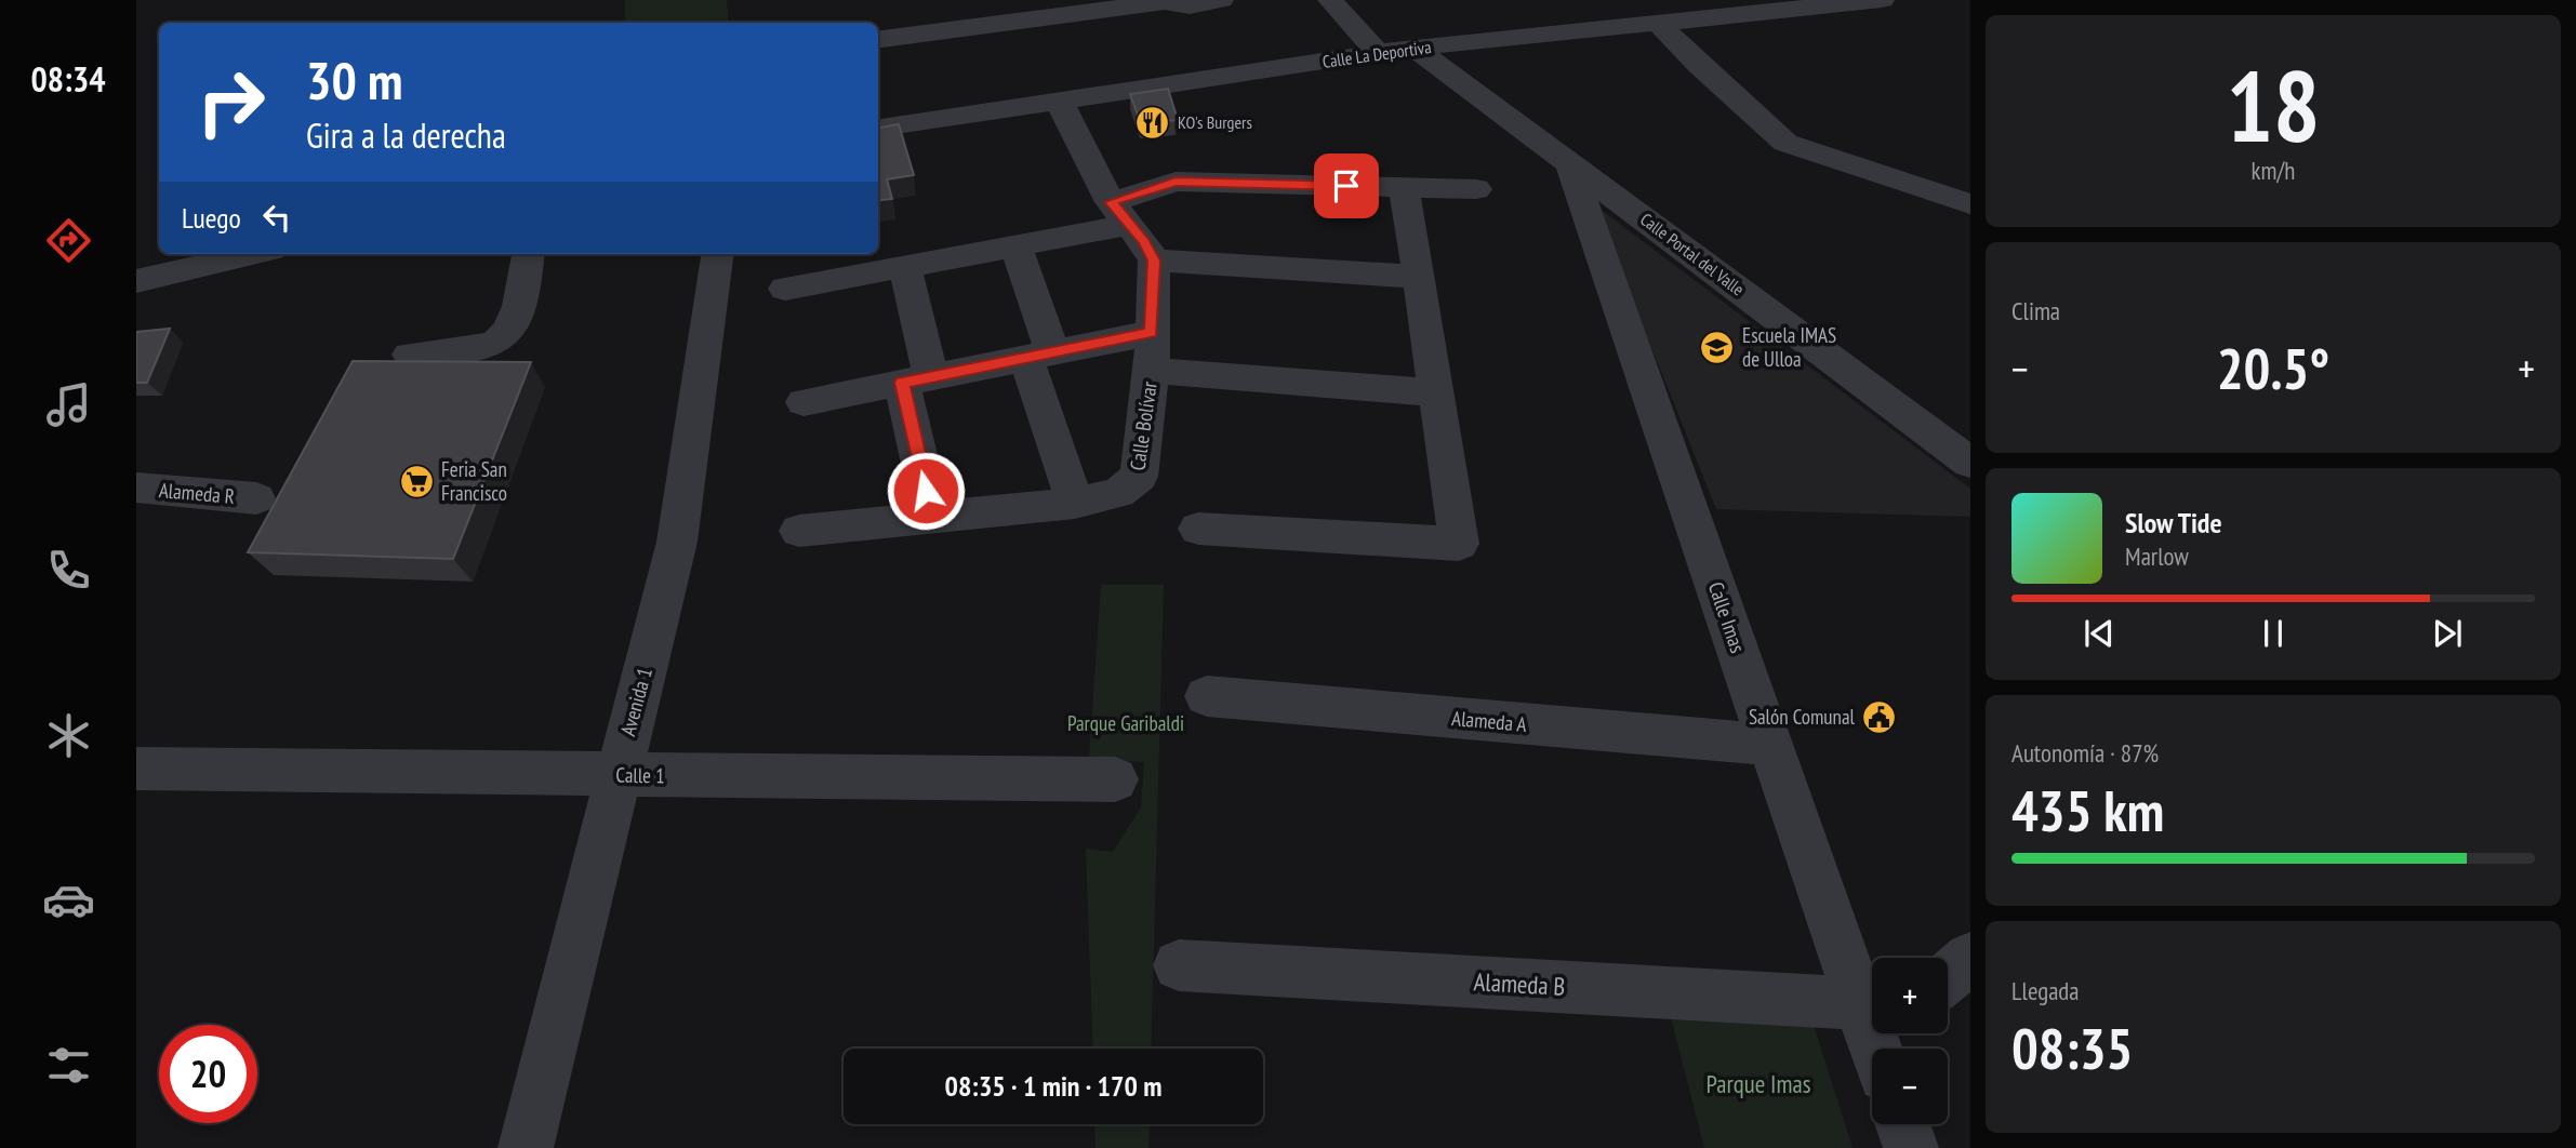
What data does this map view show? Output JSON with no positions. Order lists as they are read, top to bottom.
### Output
{
  "streets": {
    "street": [
      "Calle La Deportiva",
      "Calle Portal del Valle",
      "Calle Bolívar",
      "Alameda R",
      "Calle Imas",
      "Avenida 1",
      "Alameda A",
      "Calle 1",
      "Alameda B"
    ]
  },
  "crossings": [
    ["Calle La Deportiva", "Calle Portal del Valle"],
    ["Calle Portal del Valle", "Calle Imas"],
    ["Calle Imas", "Alameda A"],
    ["Calle Imas", "Alameda B"],
    ["Avenida 1", "Calle 1"]
  ],
  "parks": ["Parque Garibaldi", "Parque Imas"],
  "places": {
    "restaurant": ["KO's Burgers"],
    "school or university": ["Escuela IMAS de Ulloa"],
    "supermarket": ["Feria San Francisco"],
    "public building": ["Salón Comunal"]
  },
  "page": {
    "tabs": "08:34",
    "tile": [
      ["18", "km/h"],
      "Clima",
      ["Autonomía · 87%", "435 km"],
      ["Llegada", "08:35"]
    ],
    "turn": ["30 m", "Gira a la derecha"],
    "then": "Luego",
    "heat": ["−", "20.5°", "+"],
    "song": ["Slow Tide", "Marlow"],
    "map_buttons": ["+", "−"],
    "limit": "20",
    "trip": "08:35 · 1 min · 170 m"
  }
}
